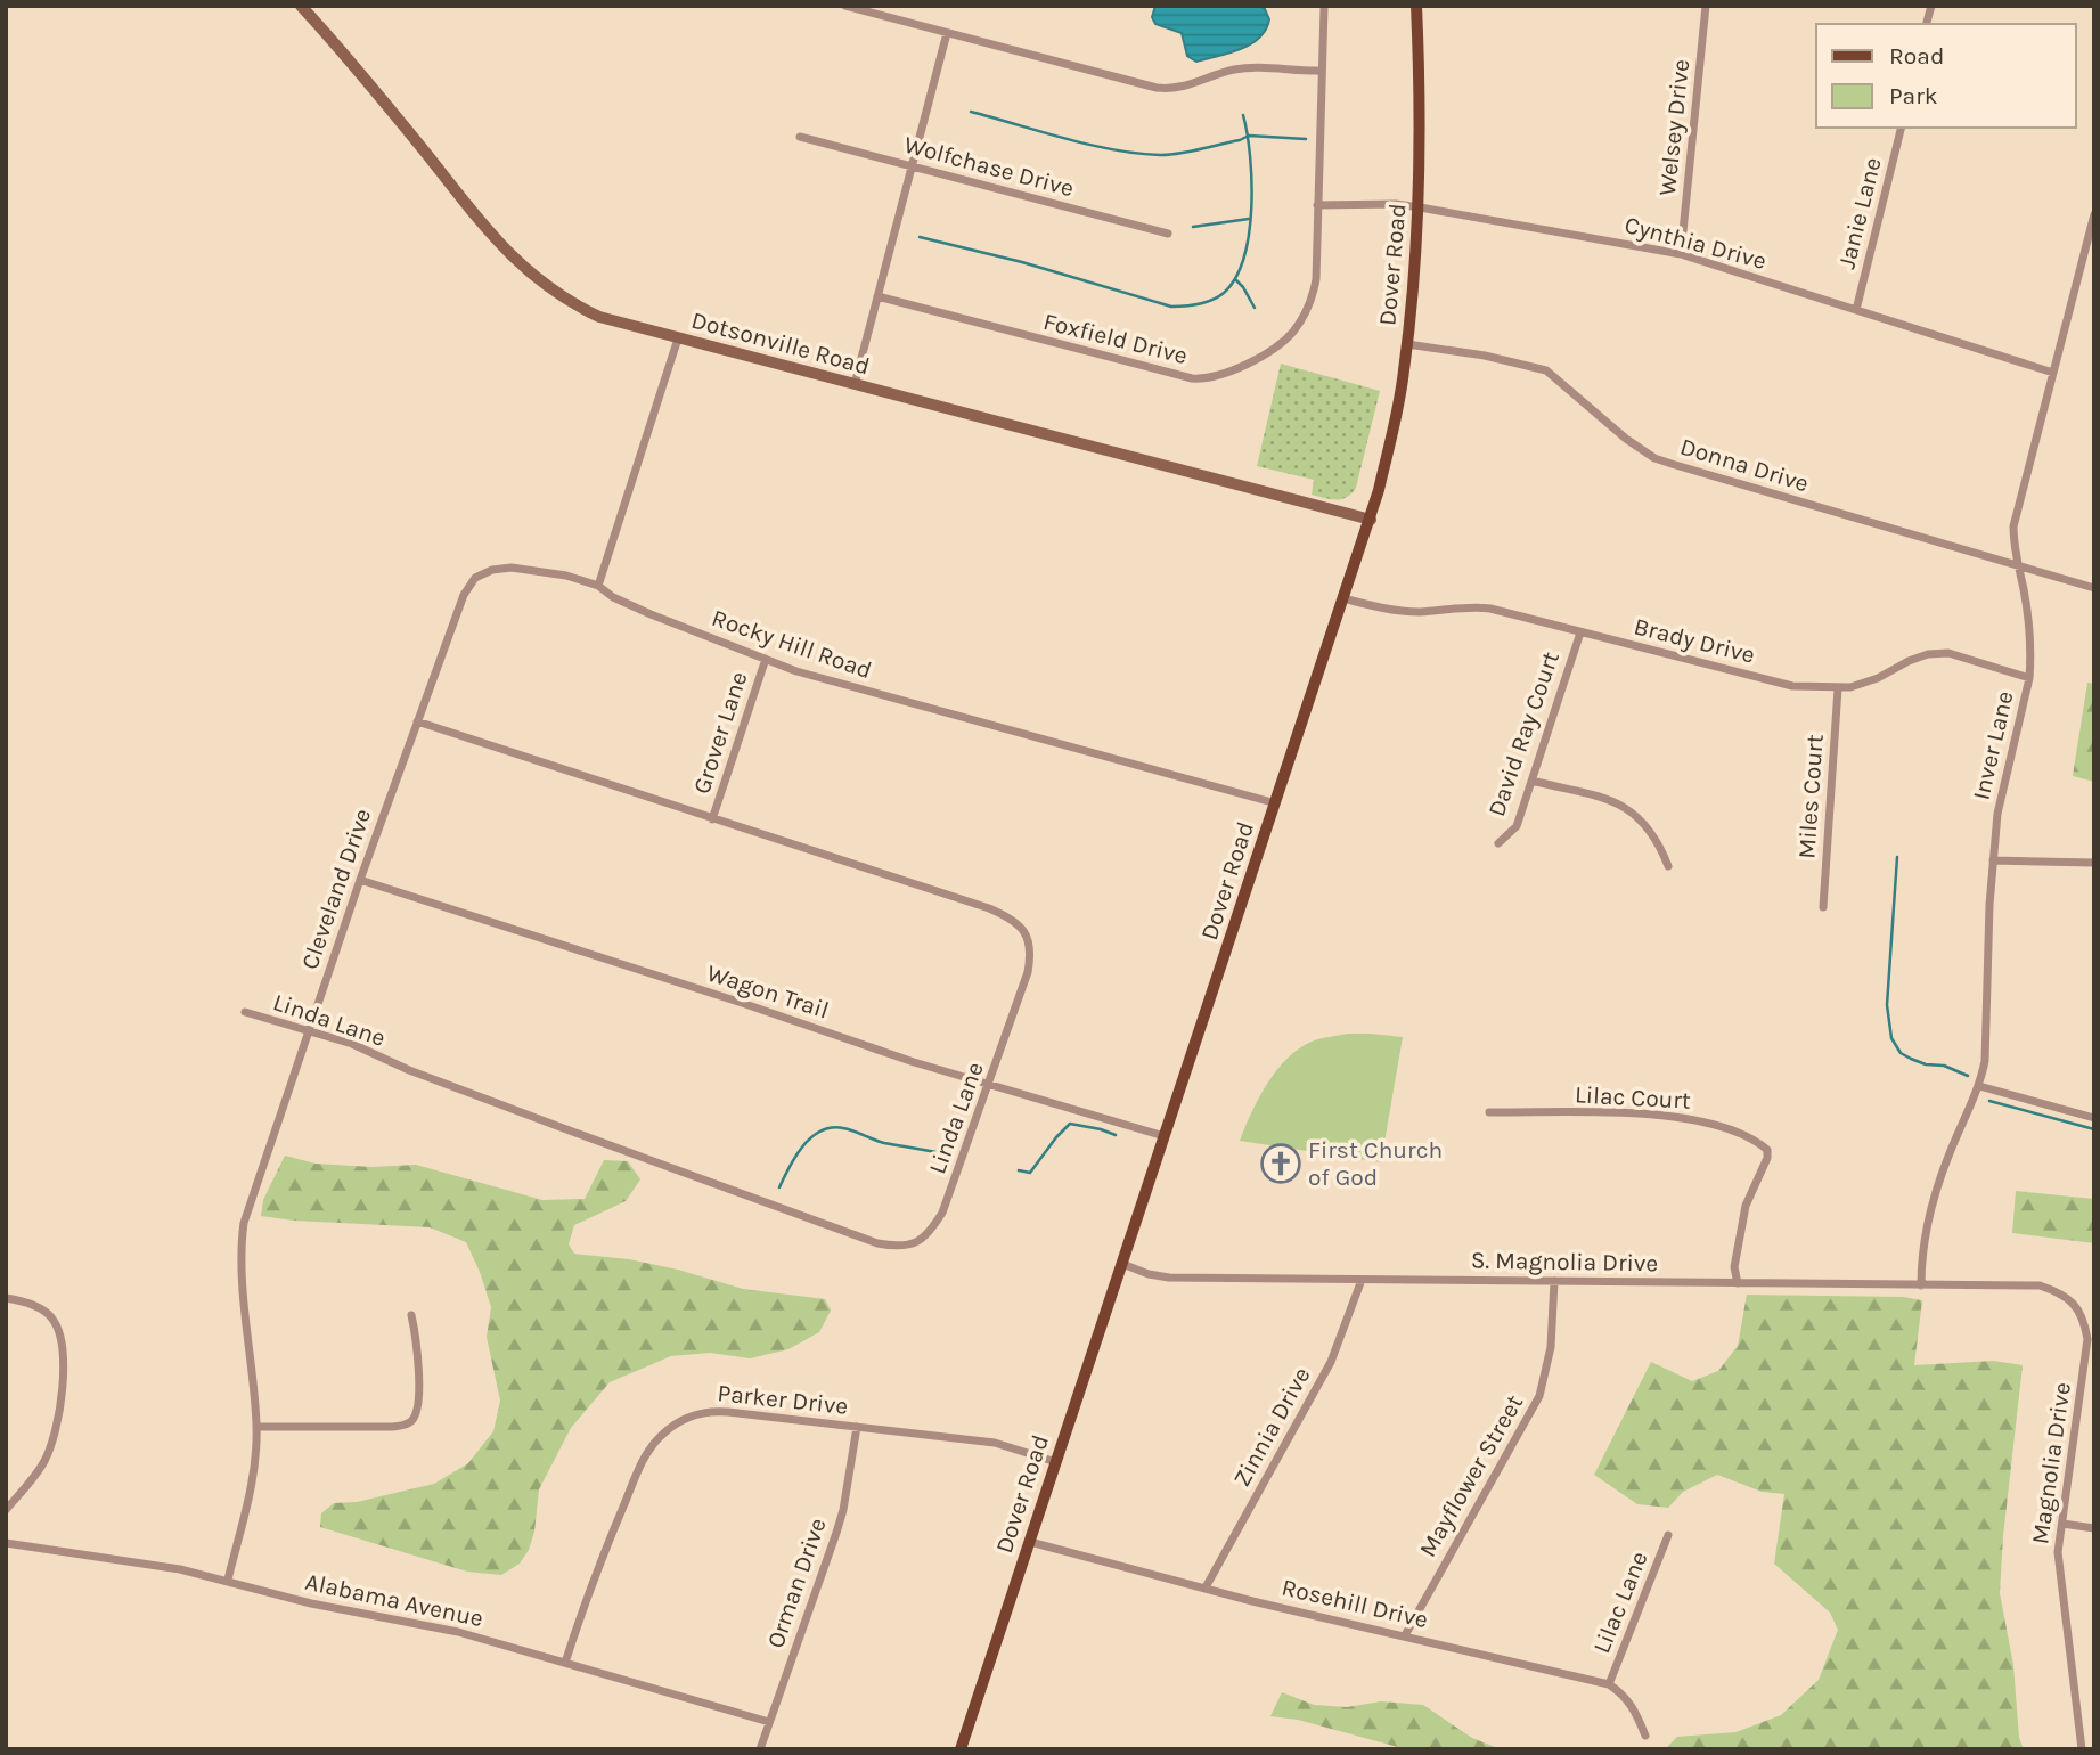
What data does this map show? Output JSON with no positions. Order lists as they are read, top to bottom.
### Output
{
  "streets": {
    "main road": ["Dover Road", "Dotsonville Road"],
    "street": [
      "Welsey Drive",
      "Wolfchase Drive",
      "Janie Lane",
      "Cynthia Drive",
      "Foxfield Drive",
      "Donna Drive",
      "Brady Drive",
      "Rocky Hill Road",
      "Grover Lane",
      "David Ray Court",
      "Inver Lane",
      "Miles Court",
      "Cleveland Drive",
      "Wagon Trail",
      "Linda Lane",
      "Lilac Court",
      "S. Magnolia Drive",
      "Parker Drive",
      "Zinnia Drive",
      "Magnolia Drive",
      "Mayflower Street",
      "Orman Drive",
      "Alabama Avenue",
      "Lilac Lane",
      "Rosehill Drive"
    ]
  },
  "crossings": [
    ["Welsey Drive", "Cynthia Drive"],
    ["Janie Lane", "Cynthia Drive"],
    ["Cynthia Drive", "Dover Road"],
    ["Cynthia Drive", "Foxfield Drive"],
    ["Cynthia Drive", "Inver Lane"],
    ["Dover Road", "Dotsonville Road"],
    ["Dover Road", "Donna Drive"],
    ["Dover Road", "Brady Drive"],
    ["Dover Road", "Rocky Hill Road"],
    ["Dover Road", "Wagon Trail"],
    ["Dover Road", "S. Magnolia Drive"],
    ["Dover Road", "Parker Drive"],
    ["Dover Road", "Rosehill Drive"],
    ["Donna Drive", "Inver Lane"],
    ["Brady Drive", "David Ray Court"],
    ["Brady Drive", "Inver Lane"],
    ["Brady Drive", "Miles Court"],
    ["Rocky Hill Road", "Grover Lane"],
    ["Rocky Hill Road", "Cleveland Drive"],
    ["Grover Lane", "Linda Lane"],
    ["Inver Lane", "S. Magnolia Drive"],
    ["Cleveland Drive", "Wagon Trail"],
    ["Cleveland Drive", "Linda Lane"],
    ["Cleveland Drive", "Alabama Avenue"],
    ["Wagon Trail", "Linda Lane"],
    ["Lilac Court", "S. Magnolia Drive"],
    ["S. Magnolia Drive", "Zinnia Drive"],
    ["S. Magnolia Drive", "Magnolia Drive"],
    ["S. Magnolia Drive", "Mayflower Street"],
    ["Parker Drive", "Orman Drive"],
    ["Parker Drive", "Alabama Avenue"],
    ["Zinnia Drive", "Rosehill Drive"],
    ["Mayflower Street", "Rosehill Drive"],
    ["Orman Drive", "Alabama Avenue"],
    ["Lilac Lane", "Rosehill Drive"]
  ],
  "places": {
    "church": ["First Church of God"]
  },
  "legend": ["Road", "Park"]
}
